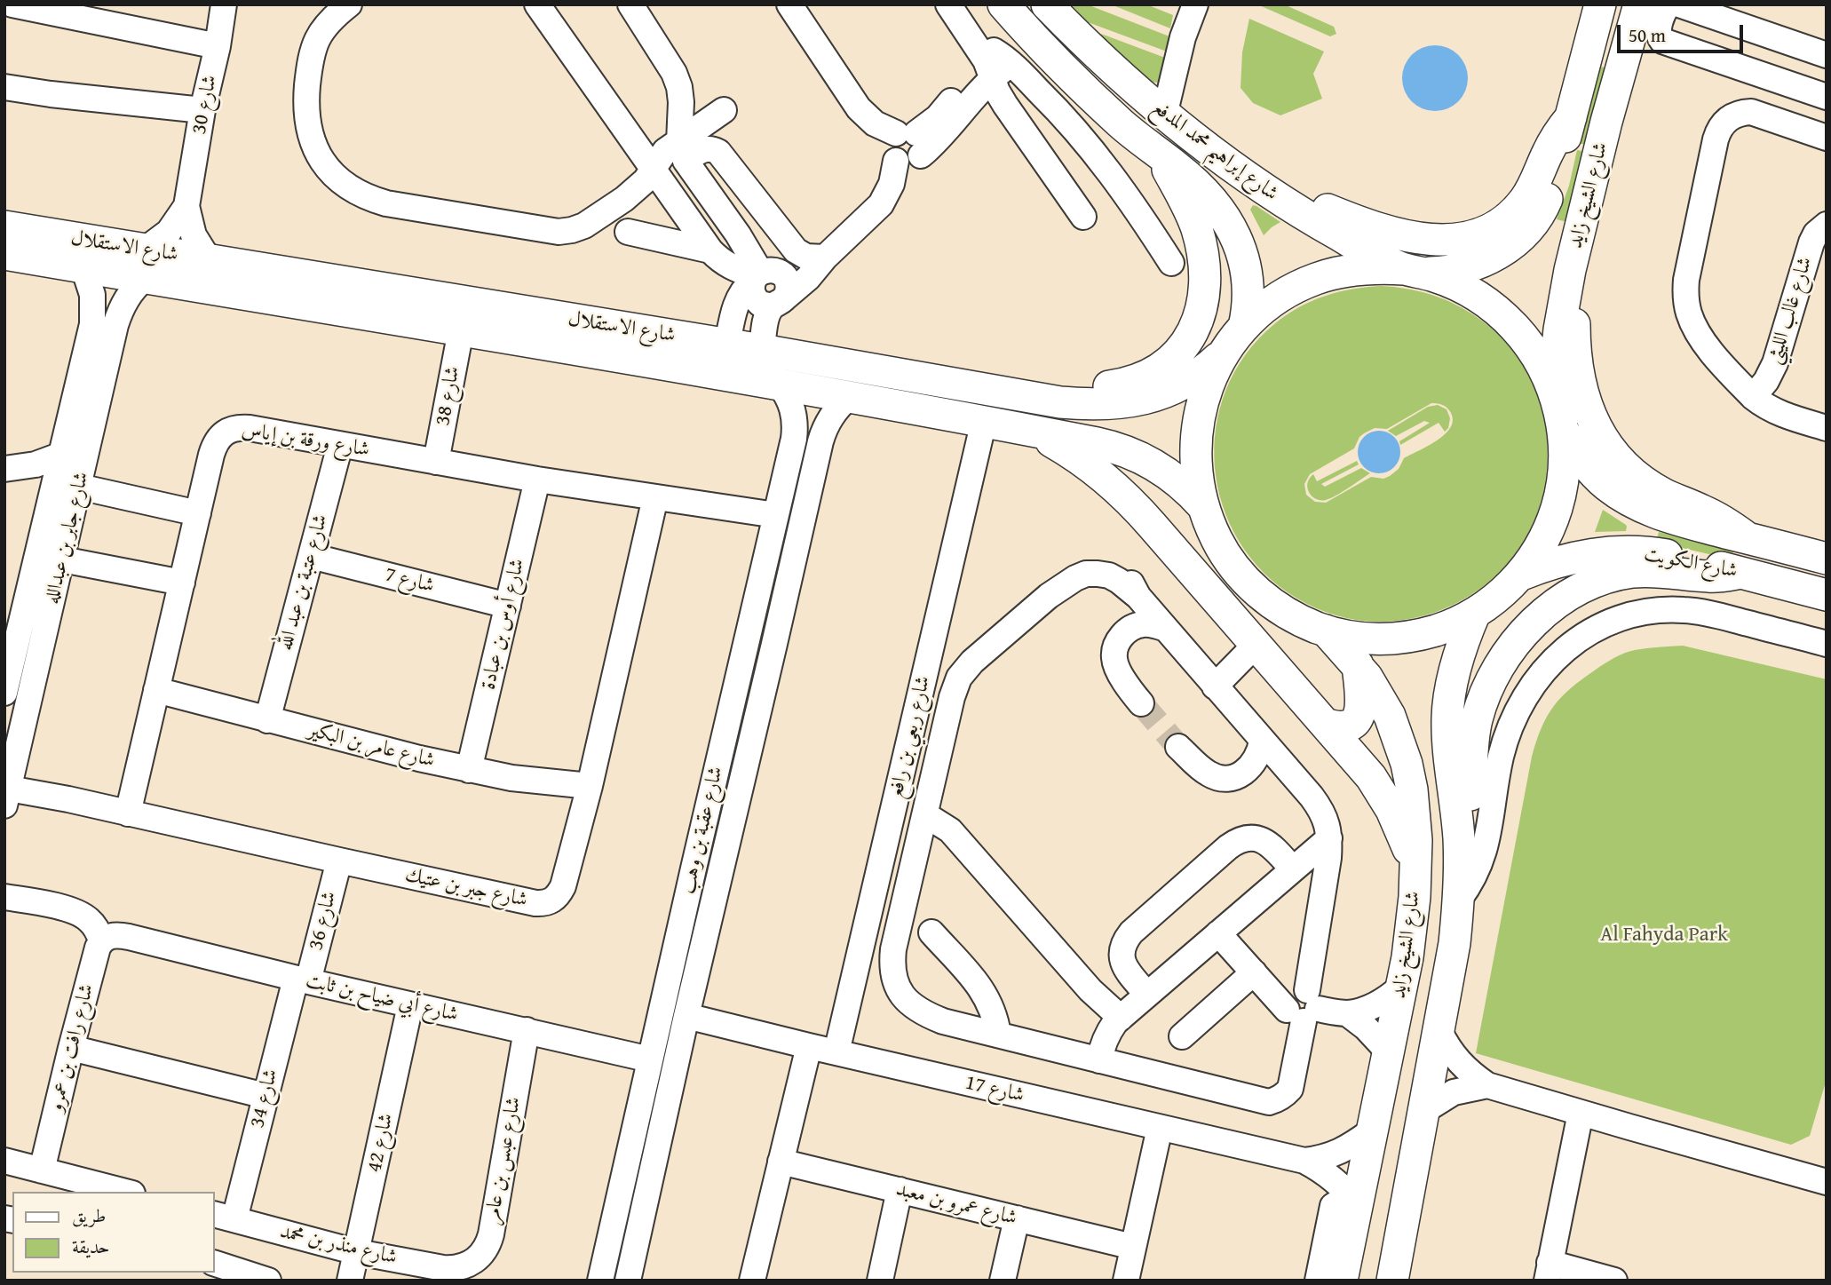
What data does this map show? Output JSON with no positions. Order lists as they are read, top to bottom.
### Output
{
  "streets": {
    "main road": [
      "شارع إبراهيم محمد المدفع",
      "شارع الشيخ زايد",
      "شارع الاستقلال",
      "شارع الكويت"
    ],
    "street": [
      "شارع 30",
      "شارع غالب الليثي",
      "شارع 38",
      "شارع ورقة بن إياس",
      "شارع جابر بن عبدالله",
      "شارع 7",
      "شارع عتبة بن عبد الله",
      "شارع أوس بن عبادة",
      "شارع ربعي بن رافع",
      "شارع عامر بن البكير",
      "شارع عقبة بن وهب",
      "شارع جبر بن عتيك",
      "شارع 36",
      "شارع أبي ضياح بن ثابت",
      "شارع رافت بن عمرو",
      "شارع 17",
      "شارع 34",
      "شارع 42",
      "شارع عبس بن عامر",
      "شارع عمرو بن معبد",
      "شارع منذر بن محمد"
    ]
  },
  "crossings": [
    ["شارع 30", "شارع الاستقلال"],
    ["شارع 30", "شارع جابر بن عبدالله"],
    ["شارع إبراهيم محمد المدفع", "شارع الشيخ زايد"],
    ["شارع الشيخ زايد", "شارع 17"],
    ["شارع الاستقلال", "شارع 38"],
    ["شارع الاستقلال", "شارع جابر بن عبدالله"],
    ["شارع الاستقلال", "شارع ربعي بن رافع"],
    ["شارع الاستقلال", "شارع عقبة بن وهب"],
    ["شارع 38", "شارع ورقة بن إياس"],
    ["شارع ورقة بن إياس", "شارع عتبة بن عبد الله"],
    ["شارع ورقة بن إياس", "شارع أوس بن عبادة"],
    ["شارع ورقة بن إياس", "شارع عامر بن البكير"],
    ["شارع ورقة بن إياس", "شارع عقبة بن وهب"],
    ["شارع ورقة بن إياس", "شارع جبر بن عتيك"],
    ["شارع جابر بن عبدالله", "شارع جبر بن عتيك"],
    ["شارع 7", "شارع عتبة بن عبد الله"],
    ["شارع 7", "شارع أوس بن عبادة"],
    ["شارع عتبة بن عبد الله", "شارع عامر بن البكير"],
    ["شارع أوس بن عبادة", "شارع عامر بن البكير"],
    ["شارع ربعي بن رافع", "شارع 17"],
    ["شارع عامر بن البكير", "شارع جبر بن عتيك"],
    ["شارع عقبة بن وهب", "شارع أبي ضياح بن ثابت"],
    ["شارع عقبة بن وهب", "شارع 17"],
    ["شارع جبر بن عتيك", "شارع 36"],
    ["شارع 36", "شارع أبي ضياح بن ثابت"],
    ["شارع 36", "شارع 34"],
    ["شارع أبي ضياح بن ثابت", "شارع رافت بن عمرو"],
    ["شارع أبي ضياح بن ثابت", "شارع 34"],
    ["شارع أبي ضياح بن ثابت", "شارع 42"],
    ["شارع أبي ضياح بن ثابت", "شارع عبس بن عامر"],
    ["شارع 34", "شارع منذر بن محمد"],
    ["شارع 42", "شارع منذر بن محمد"],
    ["شارع عبس بن عامر", "شارع منذر بن محمد"]
  ],
  "parks": ["Al Fahyda Park"],
  "legend": ["طريق", "حديقة"],
  "scale_bar": "50 m"
}
